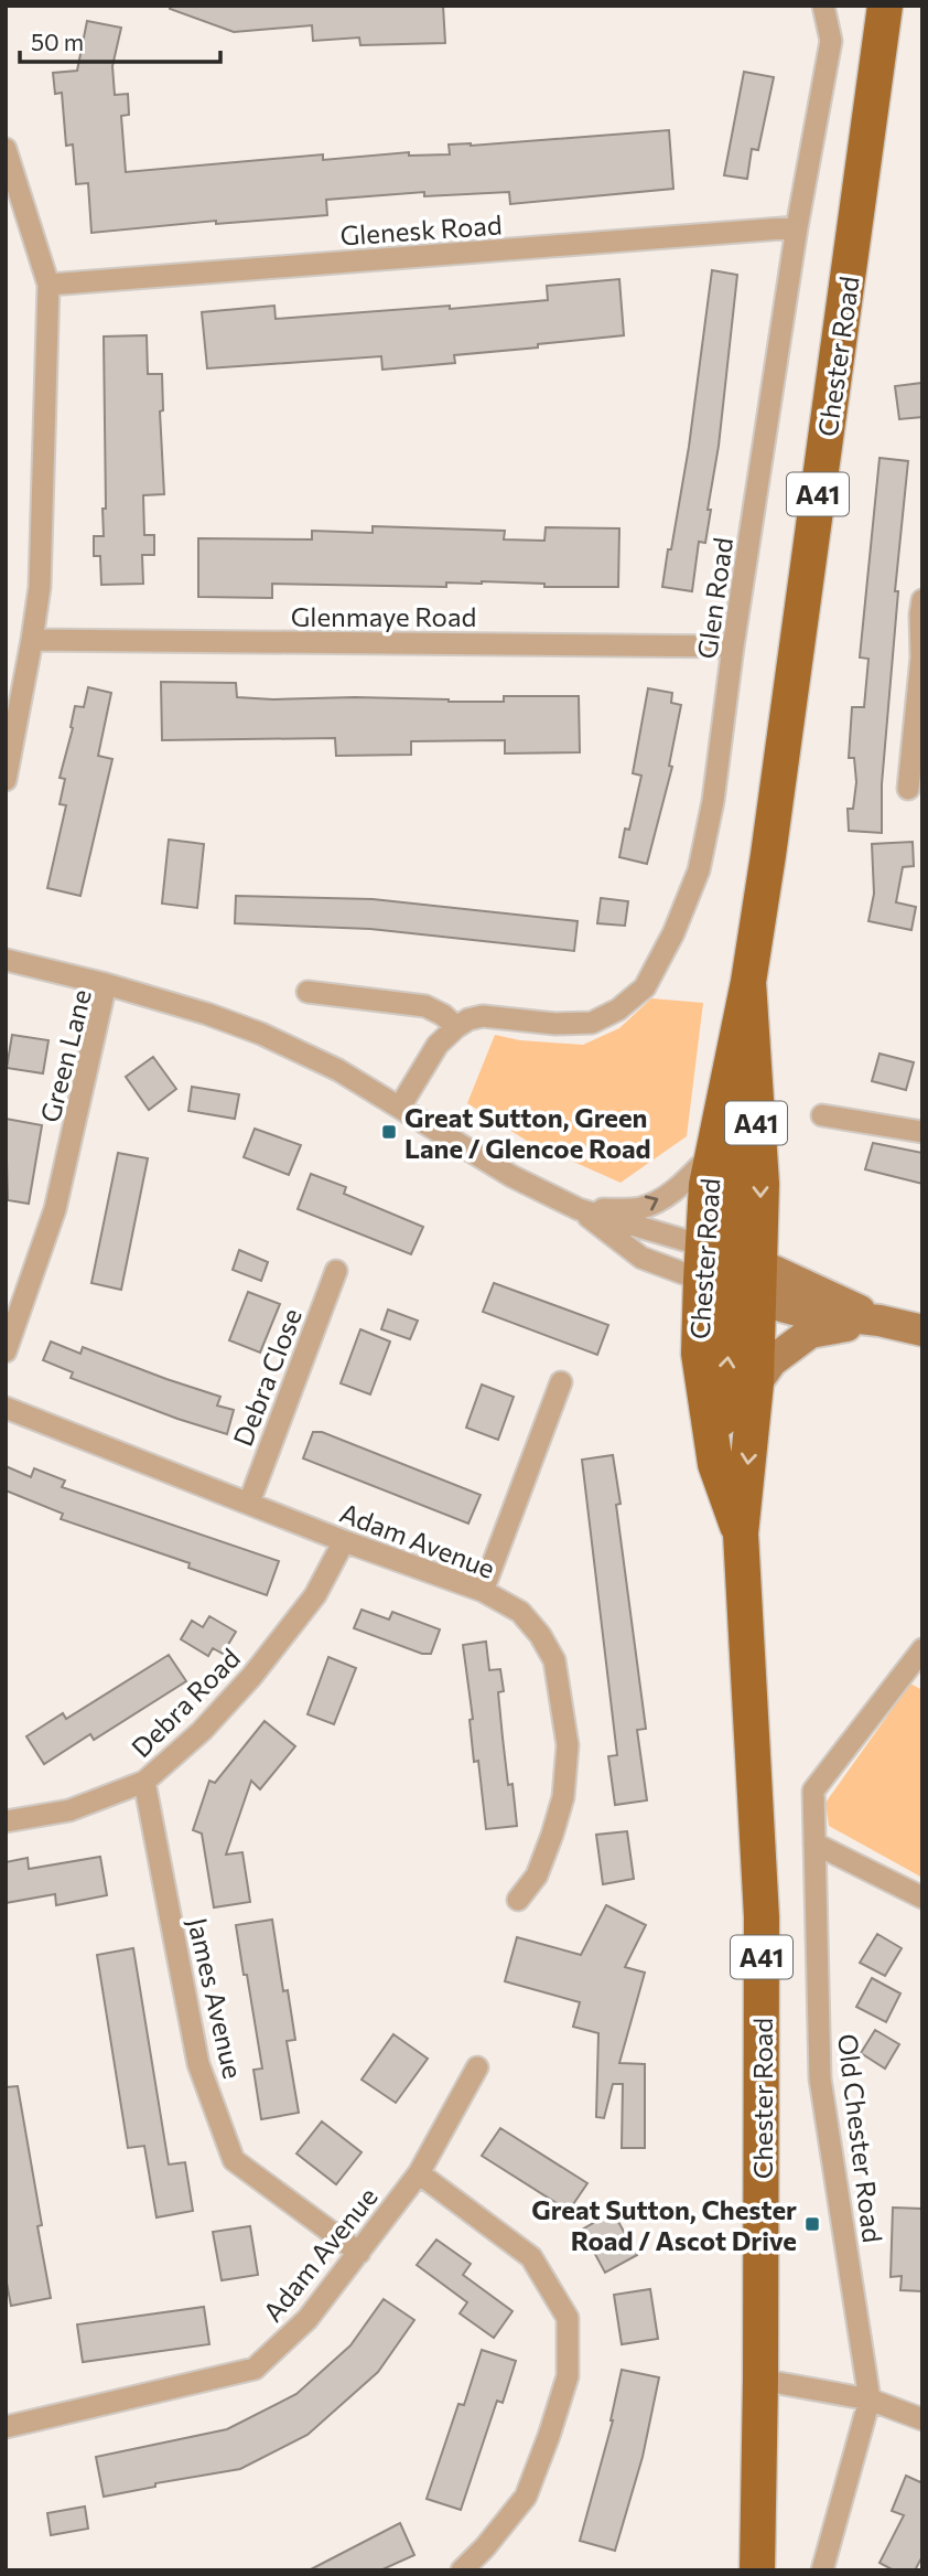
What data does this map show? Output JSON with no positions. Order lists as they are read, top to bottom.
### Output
{
  "streets": {
    "main road": ["Chester Road", "A41"],
    "street": [
      "Glenesk Road",
      "Glen Road",
      "Glenmaye Road",
      "Green Lane",
      "Debra Close",
      "Adam Avenue",
      "Debra Road",
      "James Avenue",
      "Old Chester Road"
    ]
  },
  "crossings": [
    ["Glenesk Road", "Glen Road"],
    ["Chester Road", "Green Lane"],
    ["Glen Road", "Glenmaye Road"],
    ["Debra Close", "Adam Avenue"],
    ["Adam Avenue", "Debra Road"],
    ["Adam Avenue", "James Avenue"],
    ["Debra Road", "James Avenue"]
  ],
  "places": {
    "transit": ["Great Sutton, Green Lane / Glencoe Road", "Great Sutton, Chester Road / Ascot Drive"]
  },
  "scale_bar": "50 m"
}
